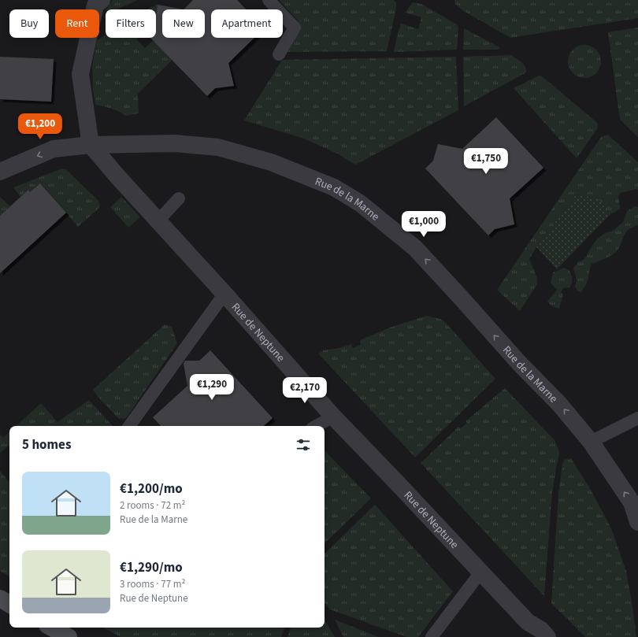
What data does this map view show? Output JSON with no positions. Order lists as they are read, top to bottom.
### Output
{
  "streets": {
    "street": ["Rue de la Marne", "Rue de Neptune"]
  },
  "crossings": [
    ["Rue de la Marne", "Rue de Neptune"]
  ],
  "one_way": ["Rue de la Marne"],
  "page": {
    "chip": [
      "Buy",
      "Rent",
      "Filters",
      "New",
      "Apartment"
    ],
    "price": [
      "€1,200",
      "€1,750",
      "€1,000",
      "€1,290",
      "€2,170"
    ],
    "heading": "5 homes",
    "list": [
      {
        "name": "€1,200/mo",
        "note": "2 rooms · 72 m² · Rue de la Marne"
      },
      {
        "name": "€1,290/mo",
        "note": "3 rooms · 77 m² · Rue de Neptune"
      }
    ]
  }
}
